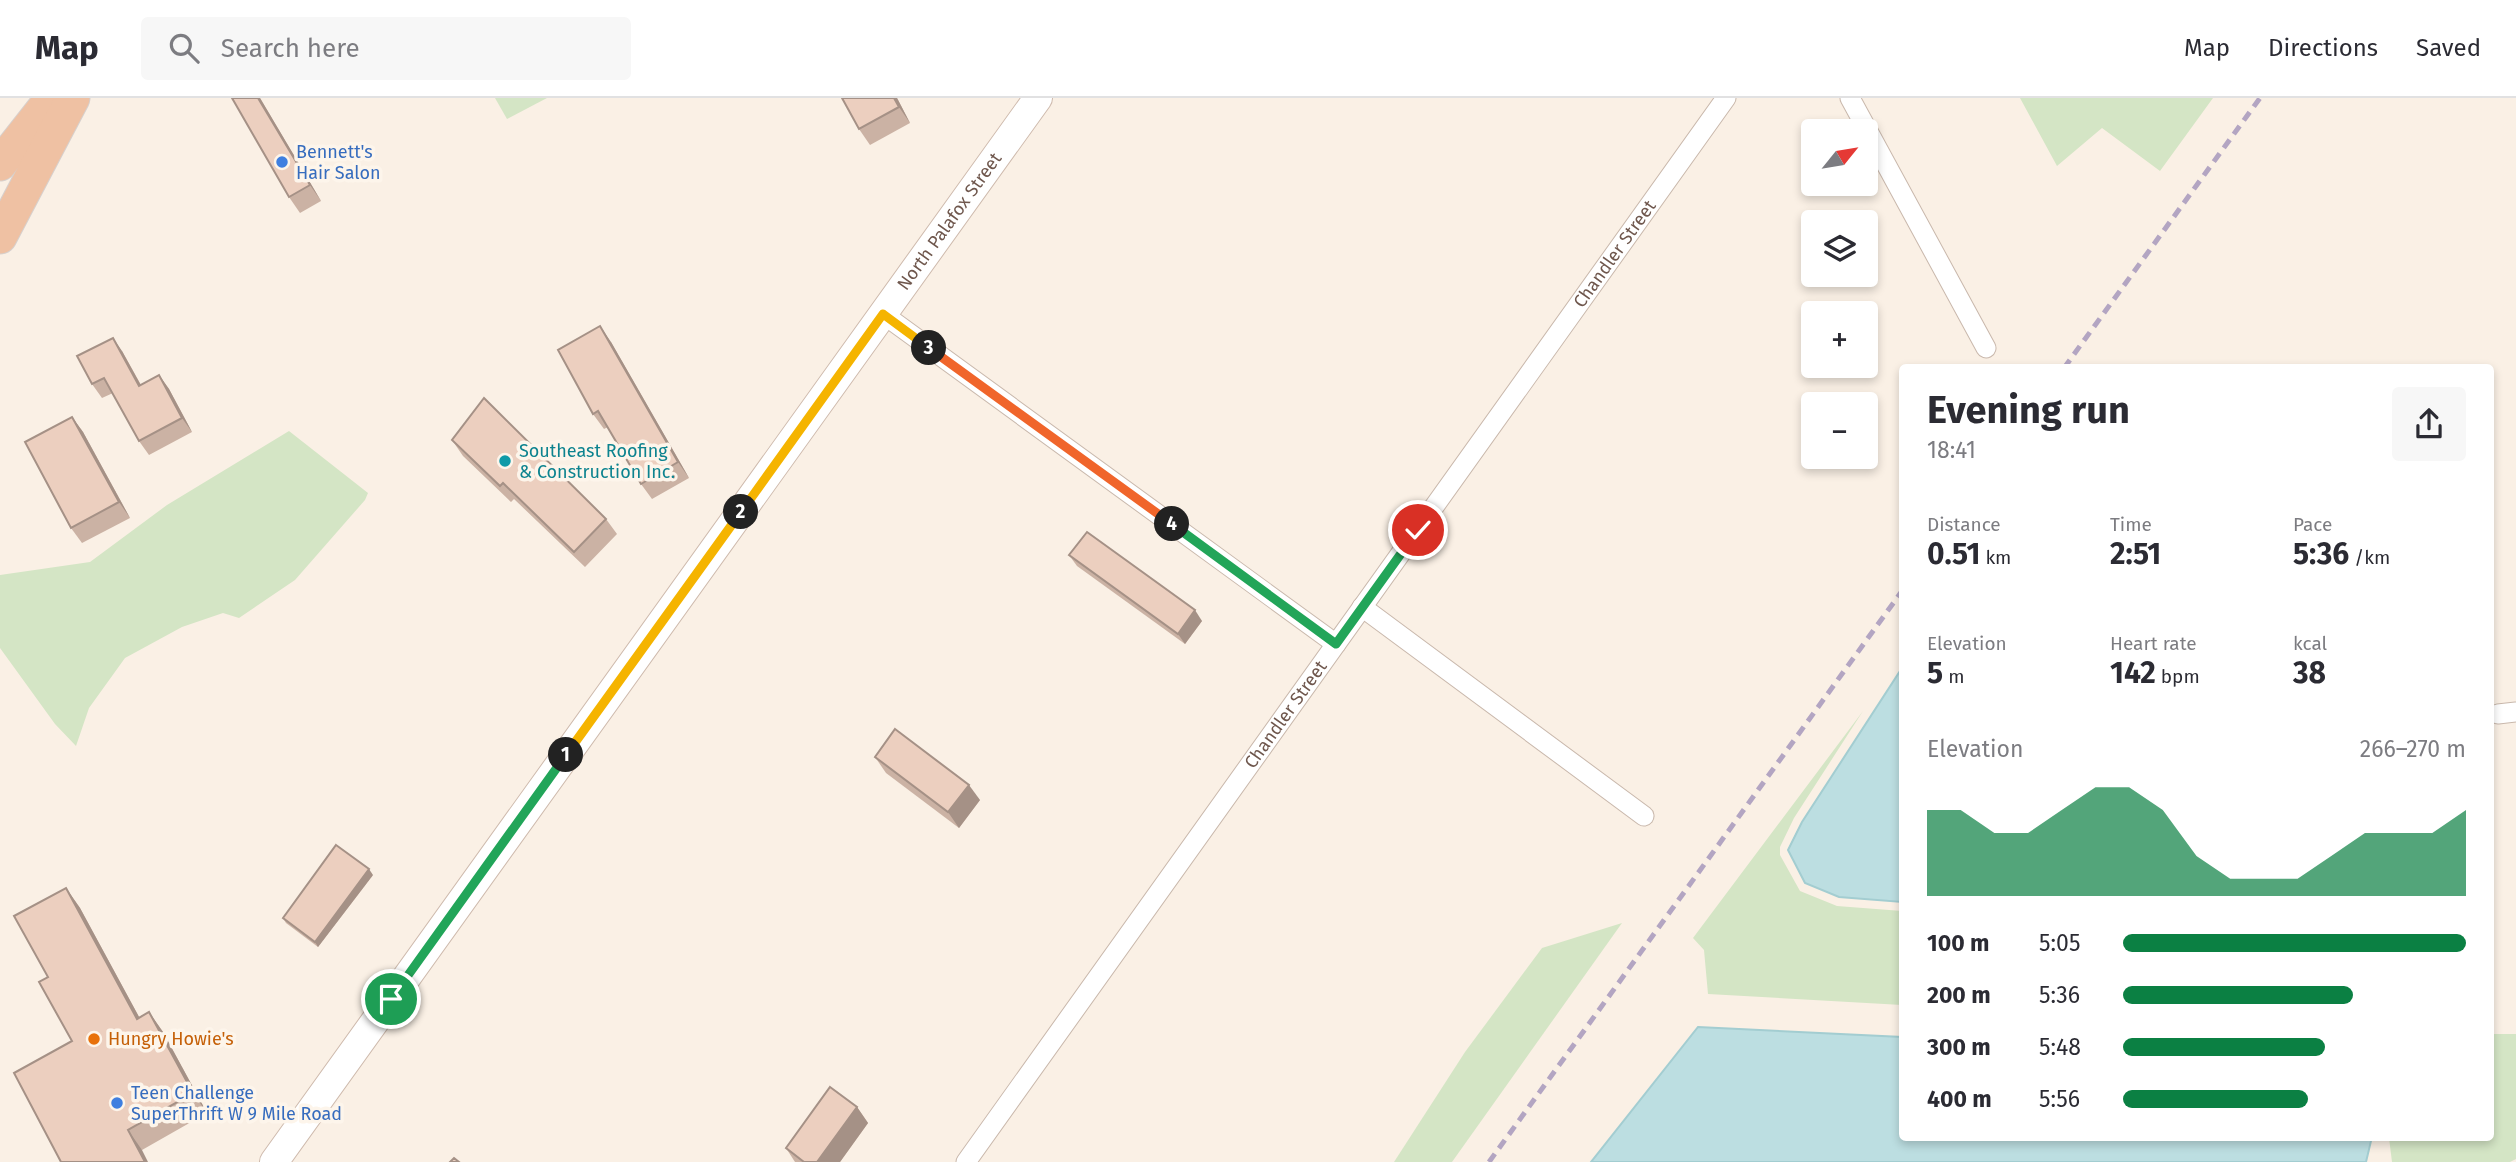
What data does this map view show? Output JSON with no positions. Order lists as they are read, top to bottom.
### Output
{
  "streets": {
    "main road": ["North Palafox Street"],
    "street": ["Chandler Street"]
  },
  "places": [
    "Bennett's Hair Salon",
    "Southeast Roofing & Construction Inc.",
    "Hungry Howie's",
    "Teen Challenge SuperThrift W 9 Mile Road"
  ],
  "north": "top right",
  "page": {
    "header": "Map",
    "search": "Search here",
    "nav": ["Map", "Directions", "Saved"],
    "map_buttons": ["+", "−"],
    "pins": [
      "3",
      "2",
      "4",
      "1"
    ],
    "heading": ["Evening run", "18:41"],
    "stats": [
      ["Distance", "0.51 km"],
      ["Time", "2:51"],
      ["Pace", "5:36 /km"],
      ["Elevation", "5 m"],
      ["Heart rate", "142 bpm"],
      ["kcal", "38"]
    ],
    "chart": ["Elevation", "266–270 m"],
    "list": [
      {
        "name": "100 m",
        "note": "5:05"
      },
      {
        "name": "200 m",
        "note": "5:36"
      },
      {
        "name": "300 m",
        "note": "5:48"
      },
      {
        "name": "400 m",
        "note": "5:56"
      }
    ]
  }
}
